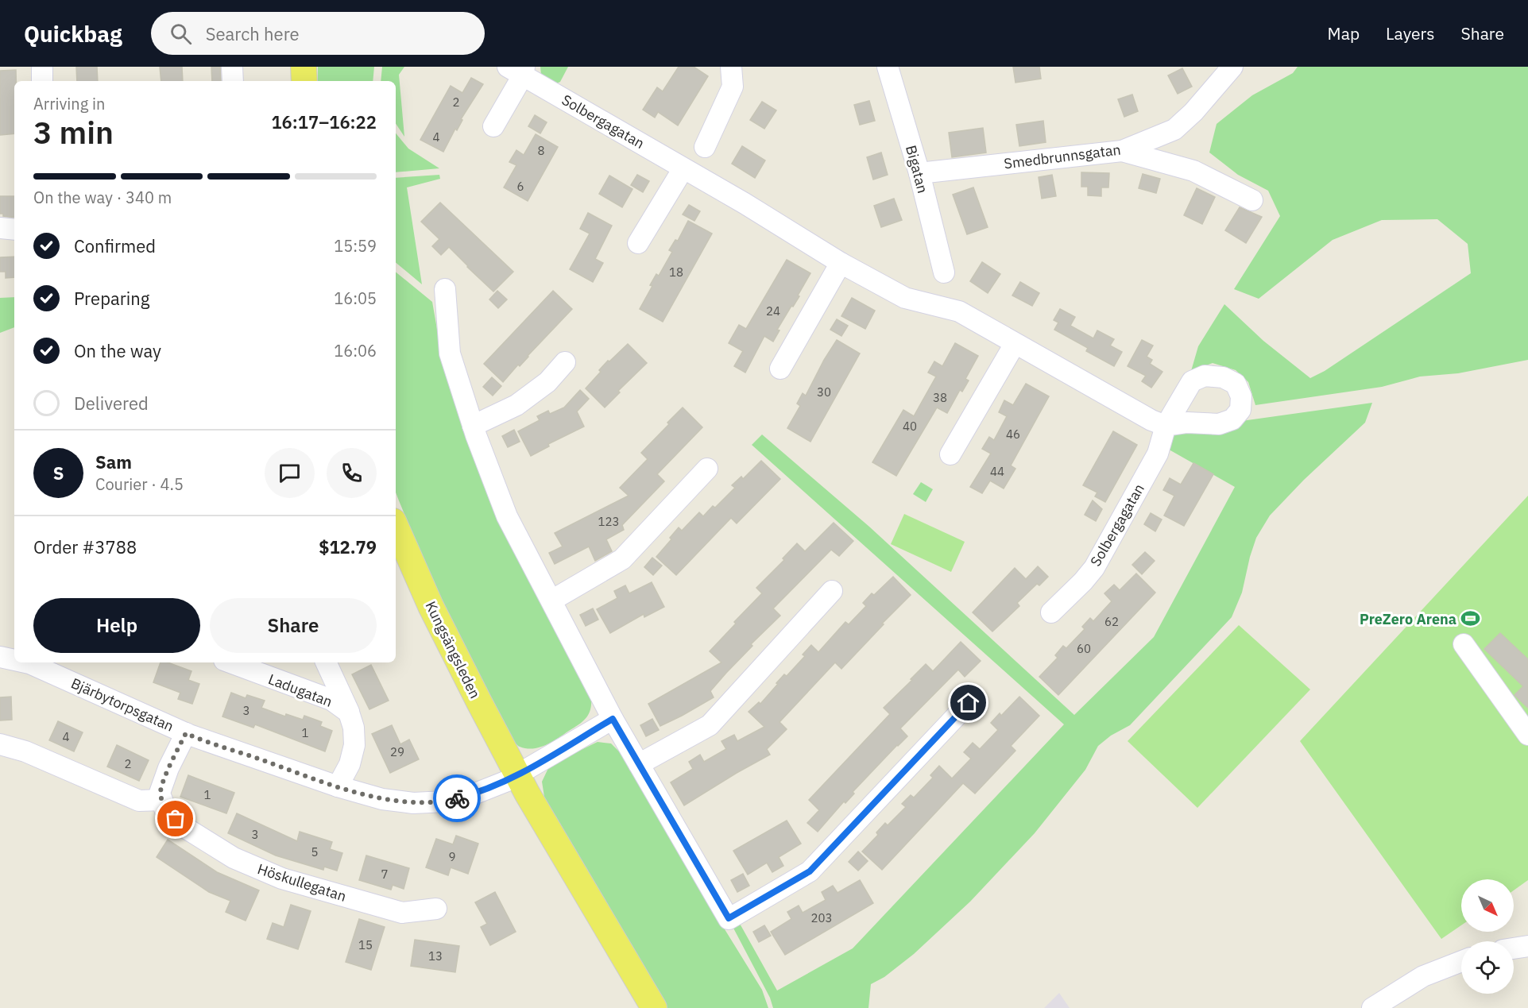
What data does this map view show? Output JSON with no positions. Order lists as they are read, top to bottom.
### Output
{
  "streets": {
    "main road": ["Kungsängsleden"],
    "street": [
      "Solbergagatan",
      "Smedbrunnsgatan",
      "Bigatan",
      "Ladugatan",
      "Bjärbytorpsgatan",
      "Höskullegatan"
    ]
  },
  "crossings": [
    ["Smedbrunnsgatan", "Bigatan"],
    ["Kungsängsleden", "Bjärbytorpsgatan"],
    ["Ladugatan", "Bjärbytorpsgatan"]
  ],
  "places": {
    "sports": ["PreZero Arena"]
  },
  "house_numbers": [
    "2",
    "4",
    "8",
    "6",
    "18",
    "24",
    "30",
    "38",
    "40",
    "46",
    "44",
    "123",
    "62",
    "60",
    "3",
    "1",
    "4",
    "29",
    "2",
    "1",
    "3",
    "5",
    "9",
    "7",
    "203",
    "15",
    "13"
  ],
  "north": "bottom right",
  "page": {
    "header": "Quickbag",
    "search": "Search here",
    "nav": ["Map", "Layers", "Share"],
    "heading": ["3 min", "Arriving in", "16:17–16:22"],
    "panel": [
      "Sam",
      "Courier · 4.5",
      "Order #3788",
      "$12.79"
    ],
    "bar": "On the way · 340 m",
    "list": [
      ["Confirmed", "15:59"],
      ["Preparing", "16:05"],
      ["On the way", "16:06"],
      "Delivered"
    ],
    "round": "S",
    "buttons": ["Help", "Share"]
  }
}
